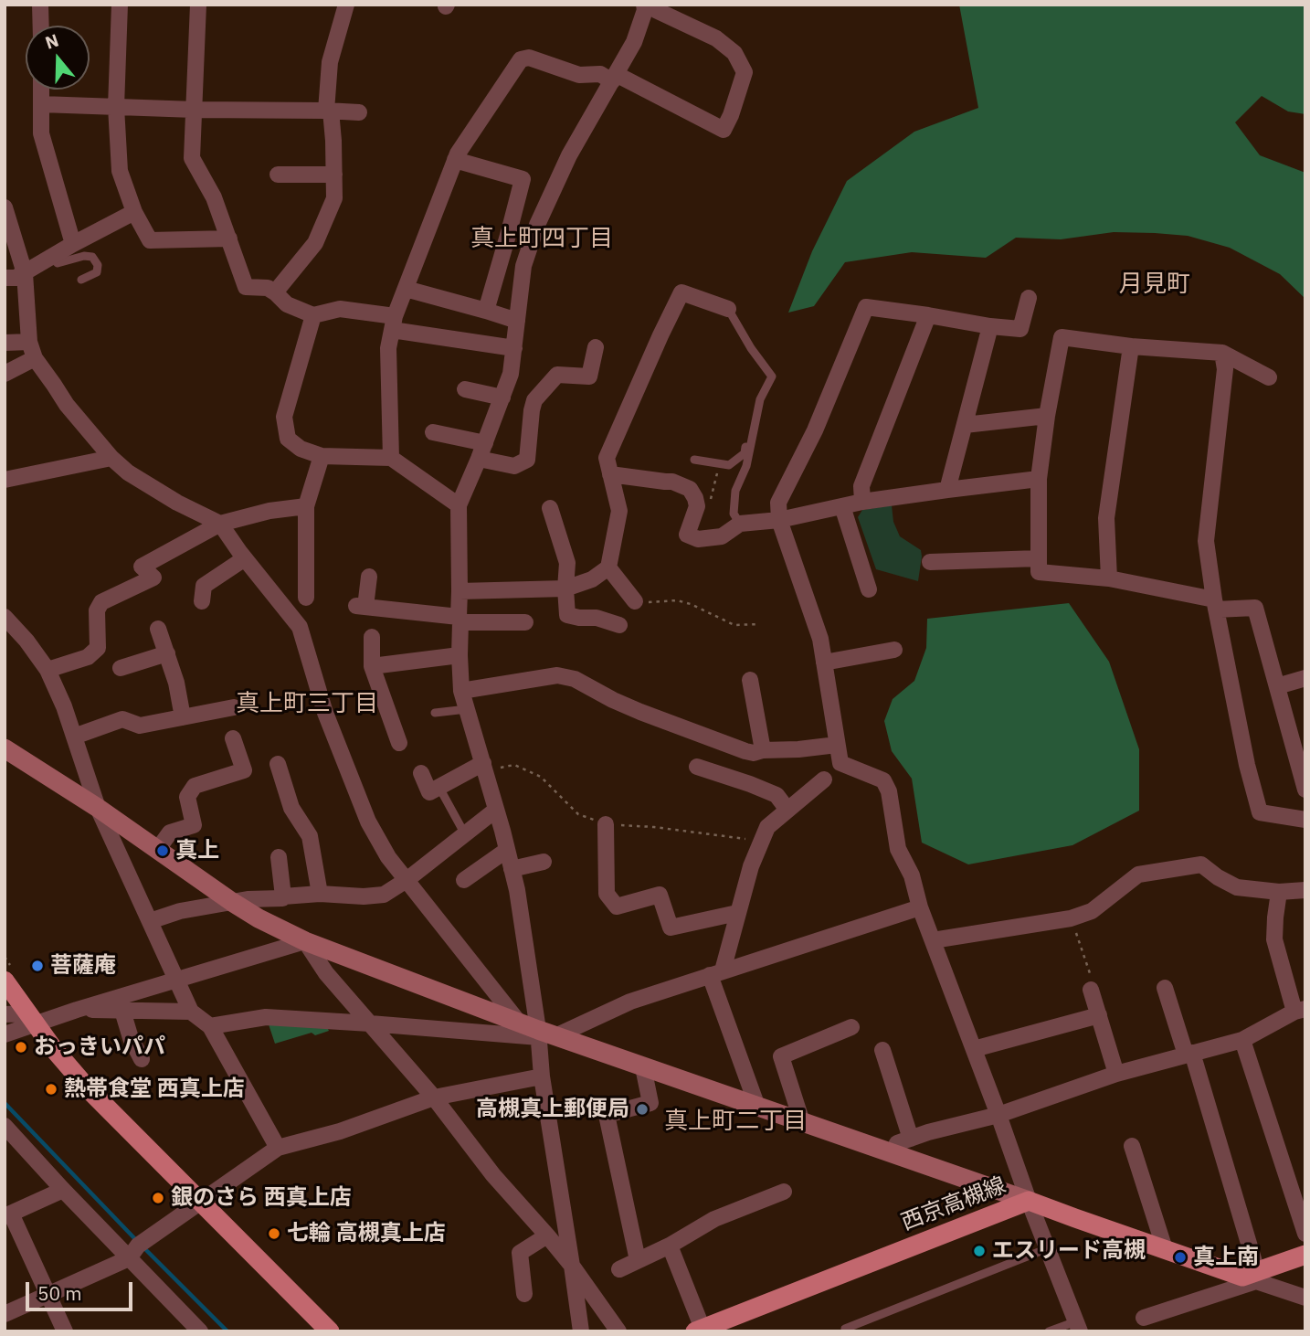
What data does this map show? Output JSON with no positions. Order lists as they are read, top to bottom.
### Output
{
  "streets": {
    "main road": ["西京高槻線"]
  },
  "districts": [
    "真上町四丁目",
    "月見町",
    "真上町三丁目",
    "真上町二丁目"
  ],
  "places": [
    "真上",
    "菩薩庵",
    "おっきいパパ",
    "熱帯食堂 西真上店",
    "高槻真上郵便局",
    "銀のさら 西真上店",
    "七輪 高槻真上店",
    "エスリード高槻",
    "真上南"
  ],
  "scale_bar": "50 m",
  "north": "top"
}
